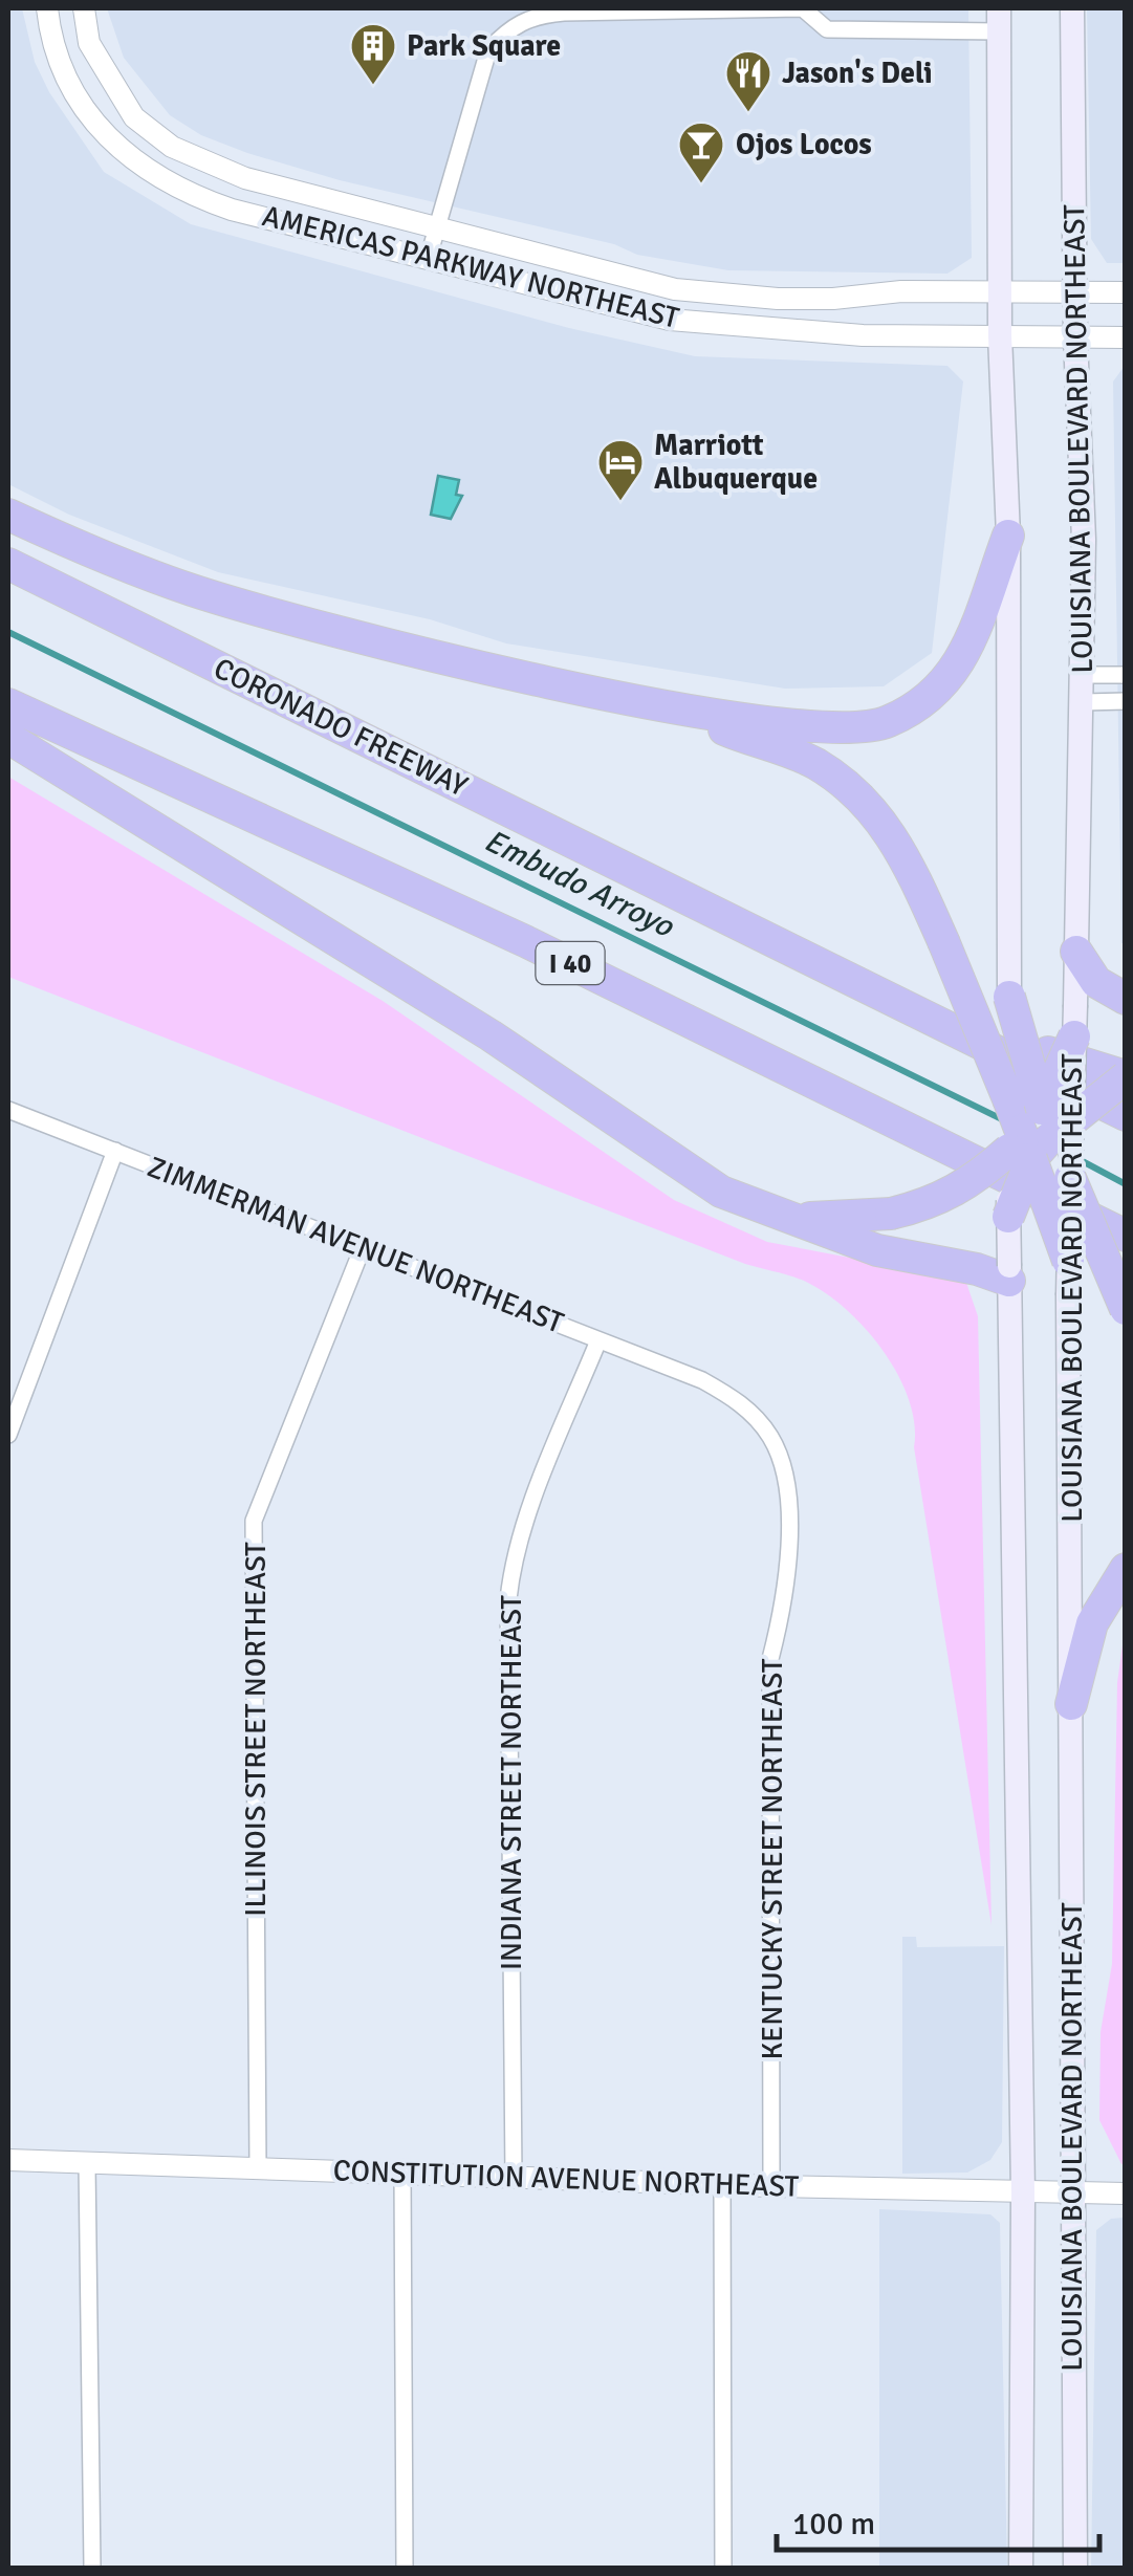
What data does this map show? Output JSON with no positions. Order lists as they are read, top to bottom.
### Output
{
  "streets": {
    "highway": ["CORONADO FREEWAY", "I 40"],
    "main road": ["LOUISIANA BOULEVARD NORTHEAST"],
    "street": [
      "AMERICAS PARKWAY NORTHEAST",
      "ZIMMERMAN AVENUE NORTHEAST",
      "ILLINOIS STREET NORTHEAST",
      "INDIANA STREET NORTHEAST",
      "KENTUCKY STREET NORTHEAST",
      "CONSTITUTION AVENUE NORTHEAST"
    ]
  },
  "crossings": [
    ["AMERICAS PARKWAY NORTHEAST", "LOUISIANA BOULEVARD NORTHEAST"],
    ["LOUISIANA BOULEVARD NORTHEAST", "CONSTITUTION AVENUE NORTHEAST"],
    ["ZIMMERMAN AVENUE NORTHEAST", "ILLINOIS STREET NORTHEAST"],
    ["ZIMMERMAN AVENUE NORTHEAST", "INDIANA STREET NORTHEAST"],
    ["ZIMMERMAN AVENUE NORTHEAST", "KENTUCKY STREET NORTHEAST"],
    ["ILLINOIS STREET NORTHEAST", "CONSTITUTION AVENUE NORTHEAST"],
    ["INDIANA STREET NORTHEAST", "CONSTITUTION AVENUE NORTHEAST"],
    ["KENTUCKY STREET NORTHEAST", "CONSTITUTION AVENUE NORTHEAST"]
  ],
  "water": ["Embudo Arroyo"],
  "places": {
    "building": ["Park Square"],
    "restaurant": ["Jason's Deli"],
    "bar": ["Ojos Locos"],
    "hotel": ["Marriott Albuquerque"]
  },
  "scale_bar": "100 m"
}
